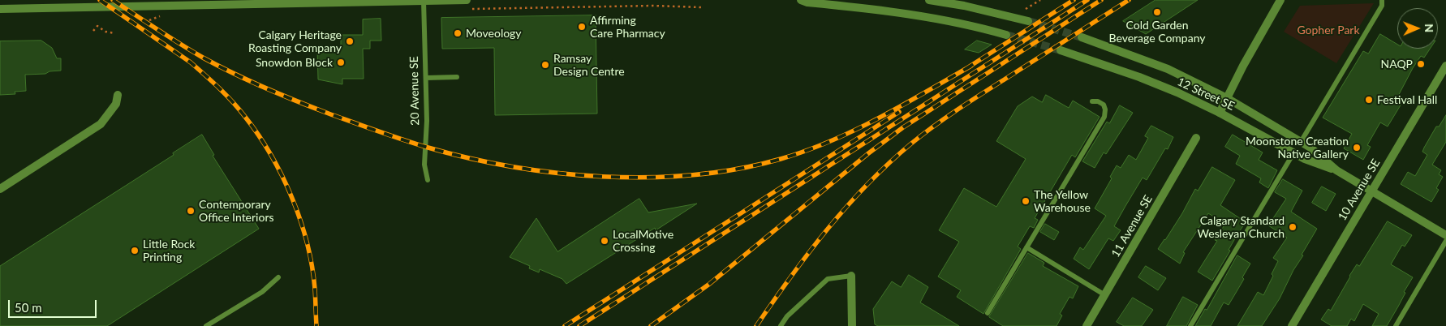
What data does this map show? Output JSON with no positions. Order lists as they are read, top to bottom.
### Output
{
  "streets": {
    "street": ["12 Street SE", "10 Avenue SE", "11 Avenue SE"],
    "lane": ["20 Avenue SE"]
  },
  "crossings": [
    ["12 Street SE", "10 Avenue SE"]
  ],
  "parks": ["Gopher Park"],
  "places": [
    "Cold Garden Beverage Company",
    "Affirming Care Pharmacy",
    "Moveology",
    "Calgary Heritage Roasting Company",
    "Snowdon Block",
    "NAQP",
    "Ramsay Design Centre",
    "Festival Hall",
    "Moonstone Creation Native Gallery",
    "The Yellow Warehouse",
    "Contemporary Office Interiors",
    "Calgary Standard Wesleyan Church",
    "LocalMotive Crossing",
    "Little Rock Printing"
  ],
  "scale_bar": "50 m",
  "north": "right"
}
